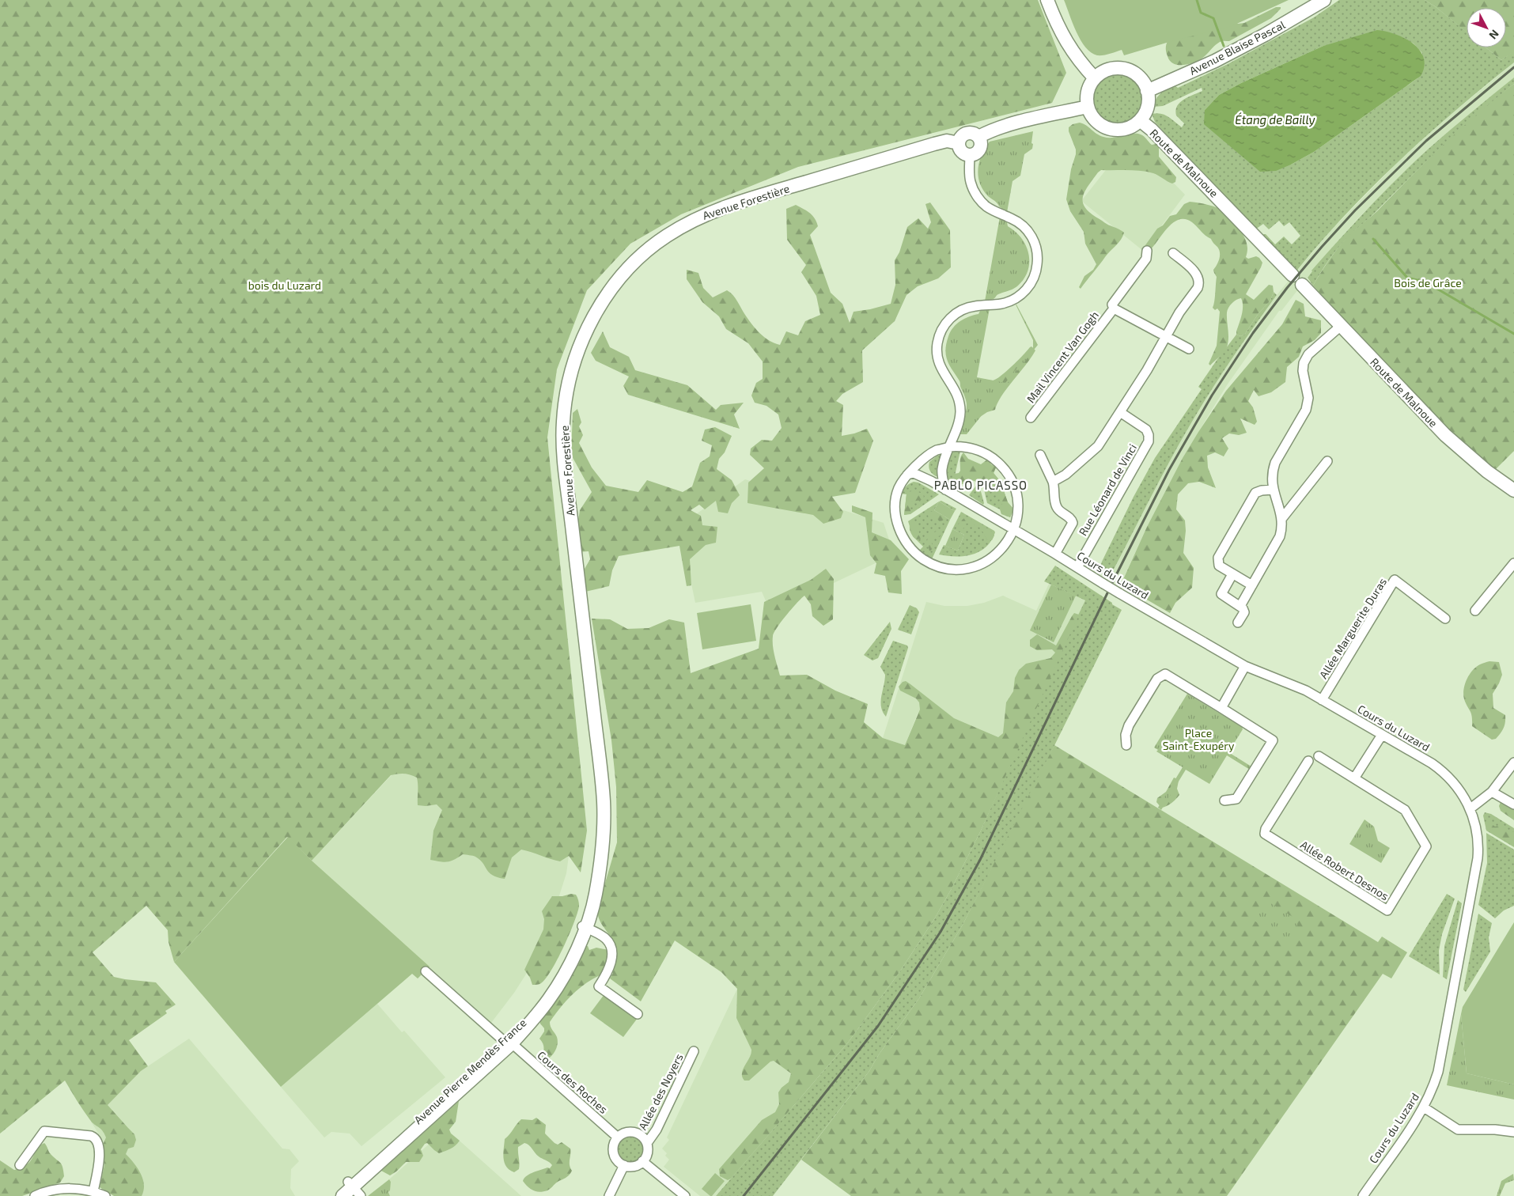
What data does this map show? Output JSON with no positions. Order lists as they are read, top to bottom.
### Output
{
  "streets": {
    "street": [
      "Avenue Blaise Pascal",
      "Route de Malnoue",
      "Avenue Forestière",
      "Mail Vincent Van Gogh",
      "Rue Léonard de Vinci",
      "Cours du Luzard",
      "Allée Marguerite Duras",
      "Allée Robert Desnos",
      "Avenue Pierre Mendès France",
      "Cours des Roches",
      "Allée des Noyers"
    ]
  },
  "crossings": [
    ["Avenue Blaise Pascal", "Route de Malnoue"],
    ["Avenue Forestière", "Avenue Pierre Mendès France"],
    ["Rue Léonard de Vinci", "Cours du Luzard"],
    ["Cours du Luzard", "Allée Marguerite Duras"],
    ["Avenue Pierre Mendès France", "Cours des Roches"],
    ["Cours des Roches", "Allée des Noyers"]
  ],
  "districts": ["PABLO PICASSO"],
  "water": ["Étang de Bailly"],
  "parks": ["Bois de Grâce", "bois du Luzard", "Place Saint-Exupéry"],
  "north": "bottom right"
}
